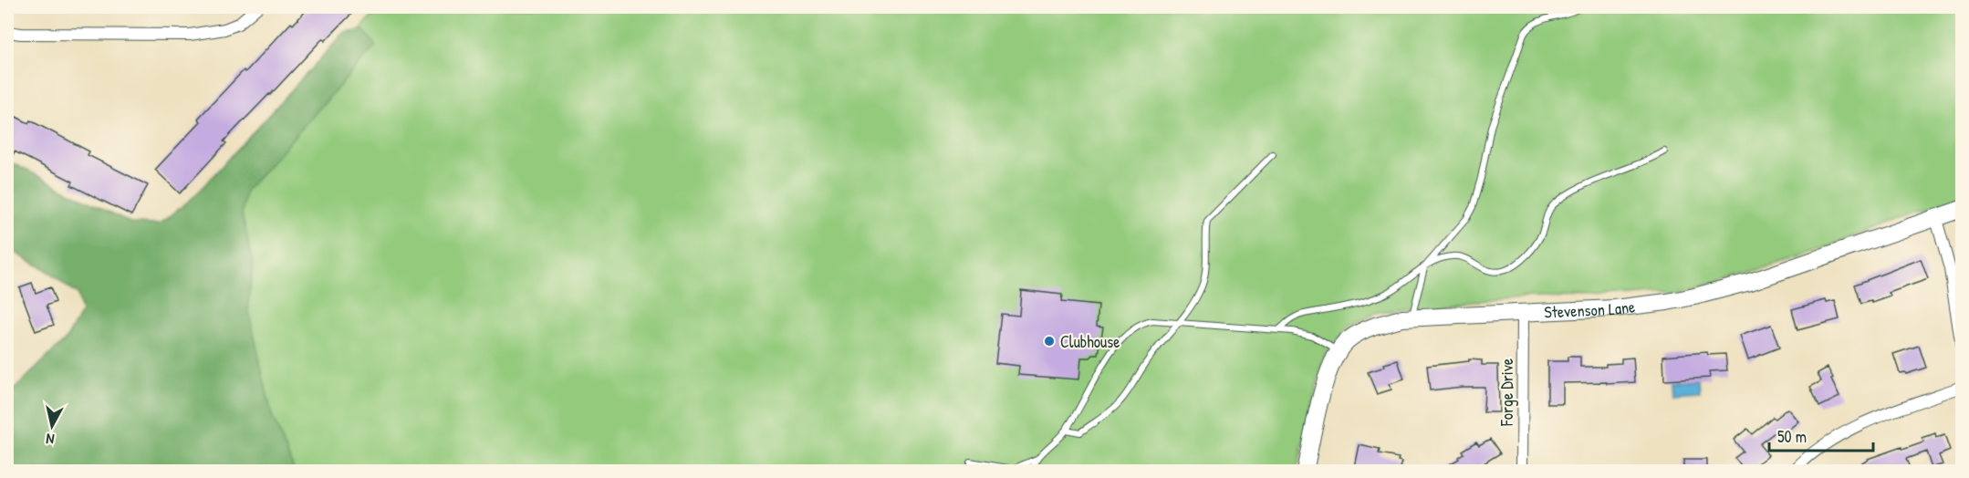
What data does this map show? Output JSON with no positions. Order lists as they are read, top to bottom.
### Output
{
  "streets": {
    "street": ["Stevenson Lane", "Forge Drive"]
  },
  "crossings": [
    ["Stevenson Lane", "Forge Drive"]
  ],
  "places": ["Clubhouse"],
  "scale_bar": "50 m",
  "north": "bottom"
}
